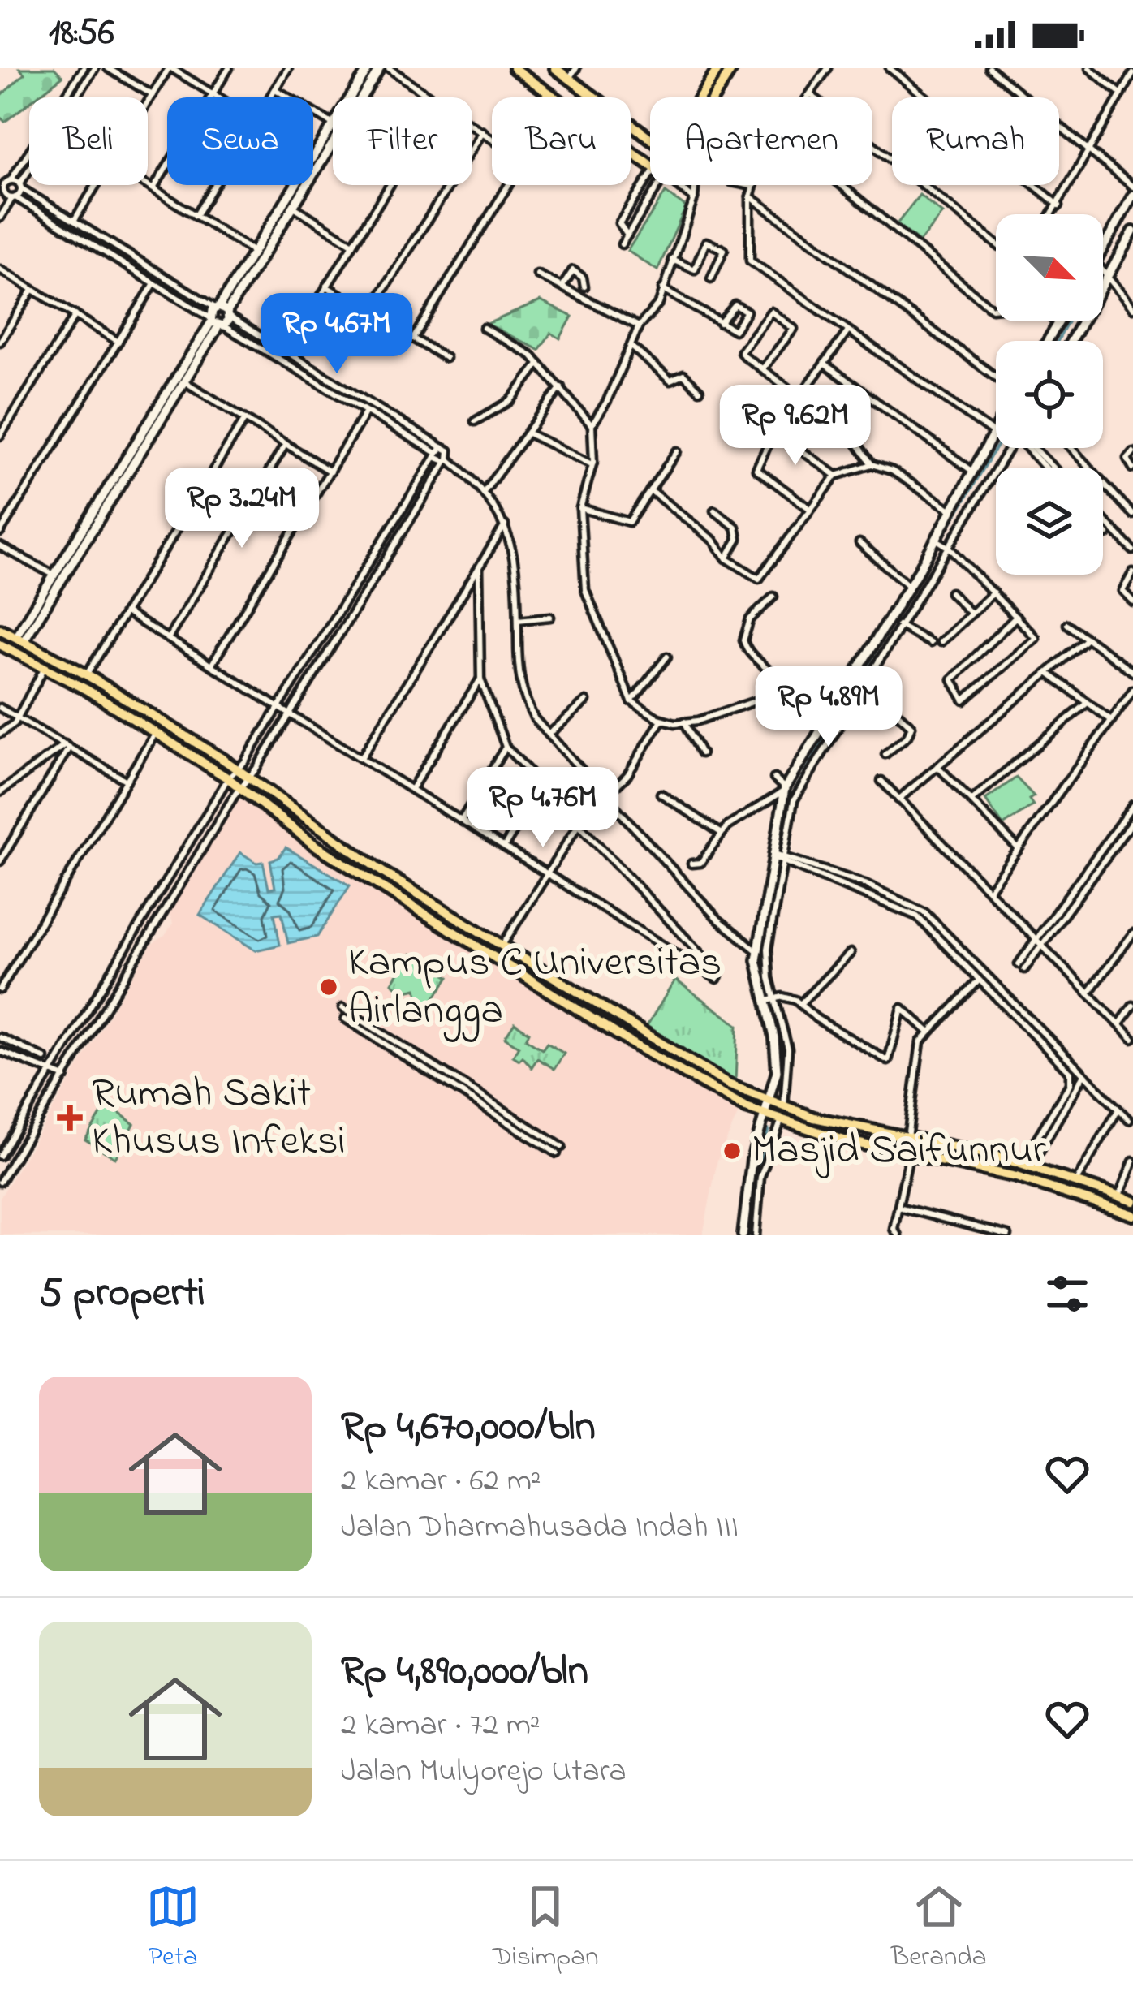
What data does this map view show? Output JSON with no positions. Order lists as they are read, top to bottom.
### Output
{
  "places": {
    "other": ["Kampus C Universitas Airlangga", "Masjid Saifunnur"],
    "health": ["Rumah Sakit Khusus Infeksi"]
  },
  "north": "bottom right",
  "page": {
    "status": "18:56",
    "chip": [
      "Beli",
      "Sewa",
      "Filter",
      "Baru",
      "Apartemen",
      "Rumah"
    ],
    "price": [
      "Rp 4.67M",
      "Rp 9.62M",
      "Rp 3.24M",
      "Rp 4.89M",
      "Rp 4.76M"
    ],
    "heading": "5 properti",
    "list": [
      {
        "name": "Rp 4,670,000/bln",
        "note": "2 kamar · 62 m² · Jalan Dharmahusada Indah III"
      },
      {
        "name": "Rp 4,890,000/bln",
        "note": "2 kamar · 72 m² · Jalan Mulyorejo Utara"
      }
    ],
    "tabs": ["Peta", "Disimpan", "Beranda"]
  }
}
